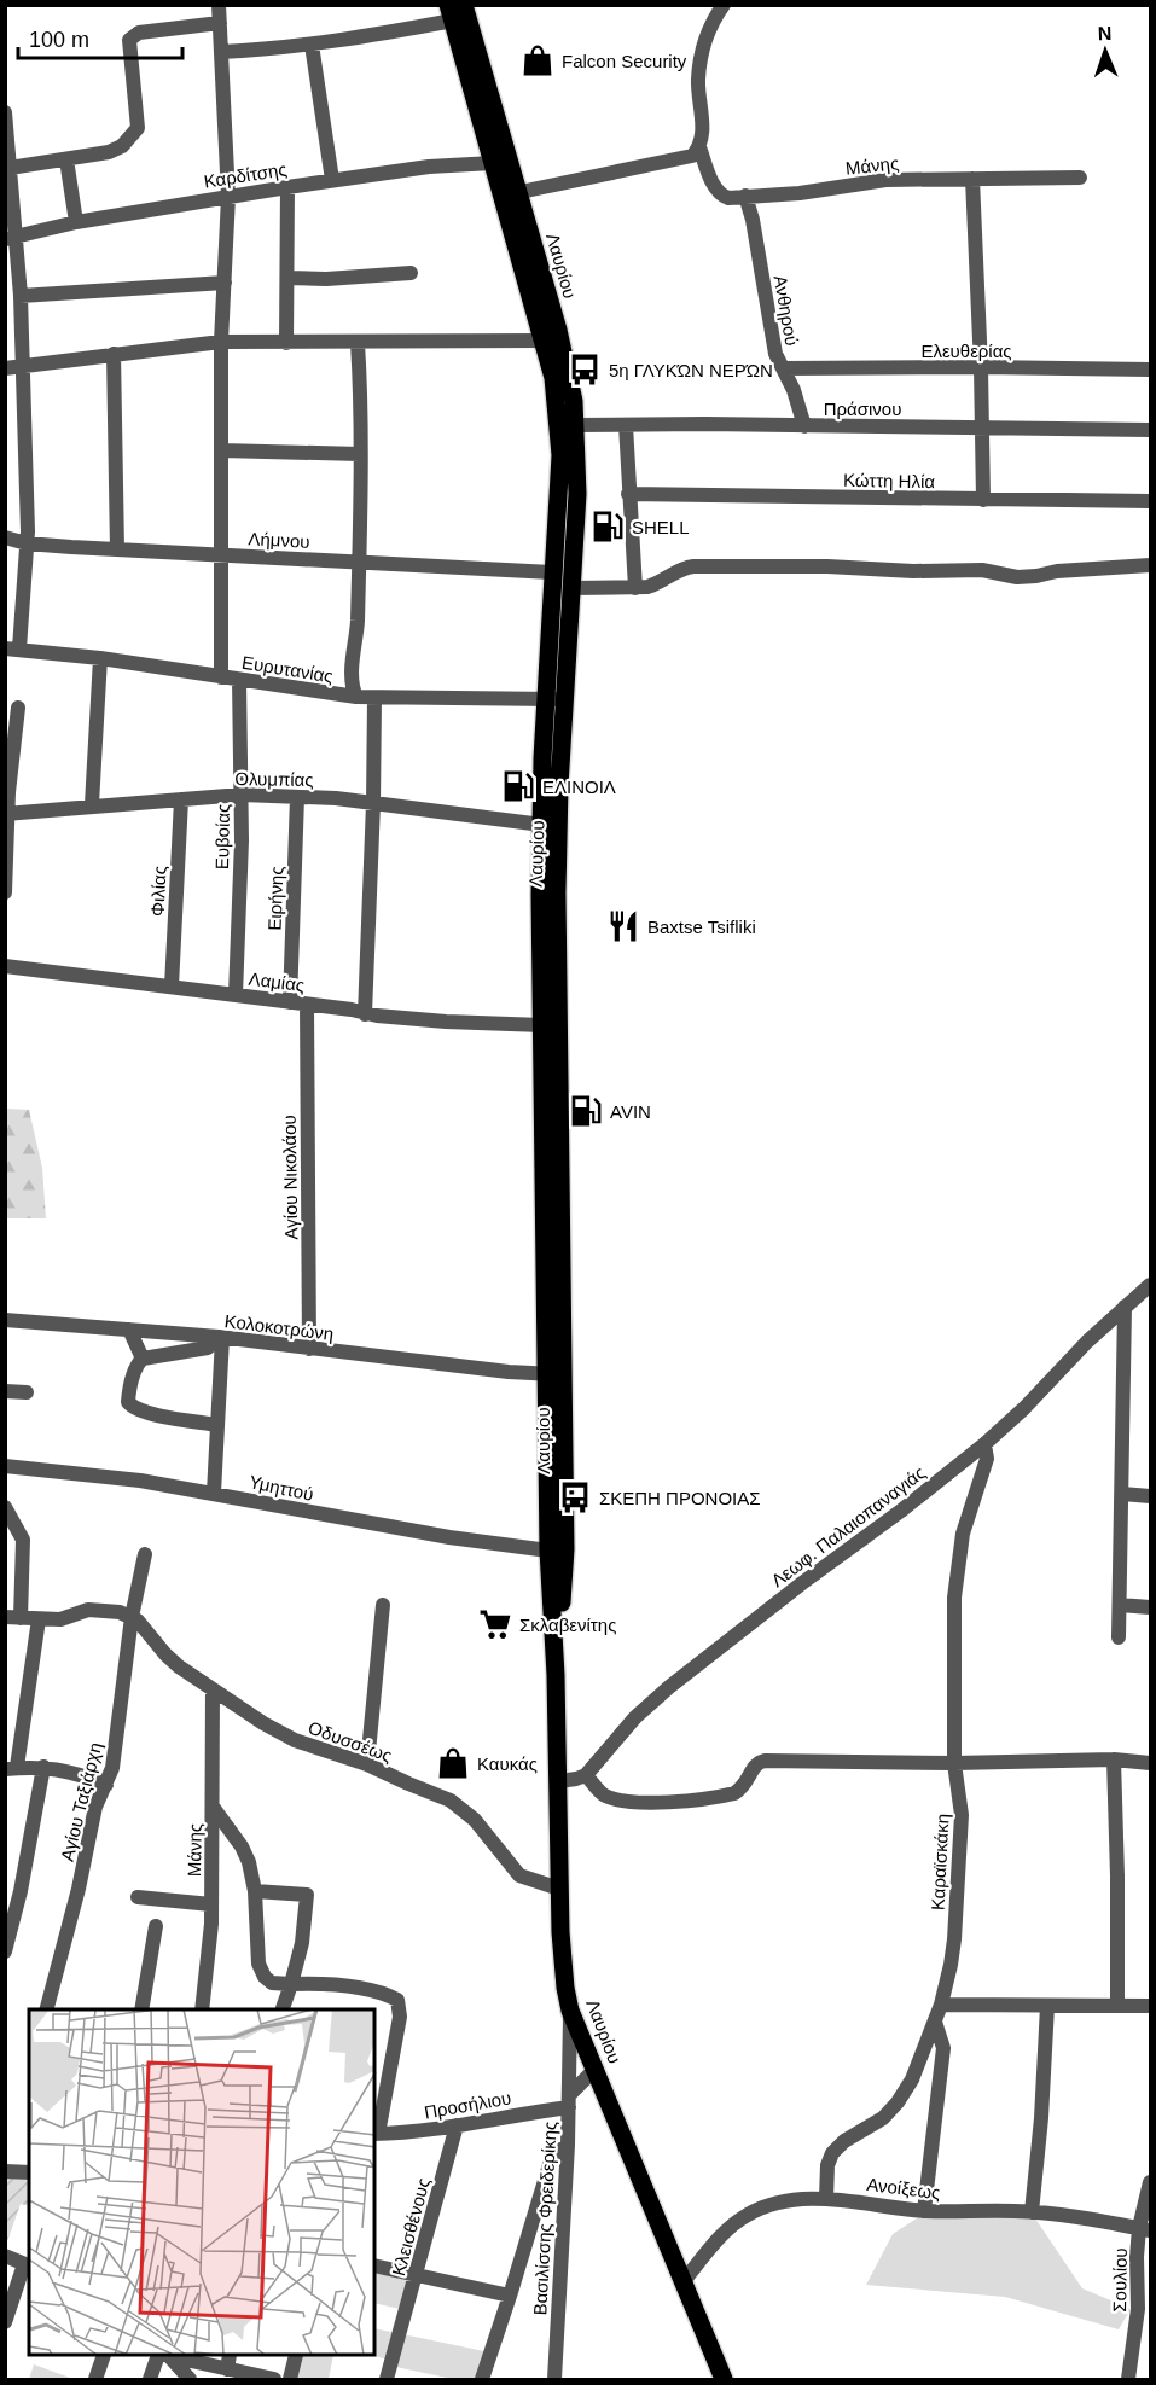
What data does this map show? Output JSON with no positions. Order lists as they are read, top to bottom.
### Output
{
  "streets": {
    "main road": ["Λαυρίου"],
    "street": [
      "Μάνης",
      "Καρδίτσης",
      "Ανθηρού",
      "Ελευθερίας",
      "Πράσινου",
      "Κώττη Ηλία",
      "Λήμνου",
      "Ευρυτανίας",
      "Ολυμπίας",
      "Ευβοίας",
      "Φιλίας",
      "Ειρήνης",
      "Λαμίας",
      "Αγίου Νικολάου",
      "Κολοκοτρώνη",
      "Υμηττού",
      "Λεωφ. Παλαιοπαναγιάς",
      "Οδυσσέως",
      "Αγίου Ταξιάρχη",
      "Καραϊσκάκη",
      "Προσήλιου",
      "Ανοίξεως",
      "Βασιλίσσης Φρειδερίκης",
      "Κλεισθένους",
      "Σουλίου"
    ]
  },
  "crossings": [
    ["Μάνης", "Ανθηρού"],
    ["Μάνης", "Οδυσσέως"],
    ["Καρδίτσης", "Λαυρίου"],
    ["Λαυρίου", "Πράσινου"],
    ["Λαυρίου", "Λήμνου"],
    ["Λαυρίου", "Ευρυτανίας"],
    ["Λαυρίου", "Ολυμπίας"],
    ["Λαυρίου", "Λαμίας"],
    ["Λαυρίου", "Κολοκοτρώνη"],
    ["Λαυρίου", "Υμηττού"],
    ["Λαυρίου", "Οδυσσέως"],
    ["Λαυρίου", "Ανοίξεως"],
    ["Λαυρίου", "Βασιλίσσης Φρειδερίκης"],
    ["Ανθηρού", "Ελευθερίας"],
    ["Ανθηρού", "Πράσινου"],
    ["Ευρυτανίας", "Ευβοίας"],
    ["Ολυμπίας", "Ευβοίας"],
    ["Ολυμπίας", "Φιλίας"],
    ["Ολυμπίας", "Ειρήνης"],
    ["Ευβοίας", "Λαμίας"],
    ["Φιλίας", "Λαμίας"],
    ["Ειρήνης", "Λαμίας"],
    ["Λαμίας", "Αγίου Νικολάου"],
    ["Αγίου Νικολάου", "Κολοκοτρώνη"],
    ["Λεωφ. Παλαιοπαναγιάς", "Καραϊσκάκη"],
    ["Οδυσσέως", "Αγίου Ταξιάρχη"],
    ["Καραϊσκάκη", "Ανοίξεως"],
    ["Προσήλιου", "Βασιλίσσης Φρειδερίκης"],
    ["Προσήλιου", "Κλεισθένους"],
    ["Ανοίξεως", "Σουλίου"]
  ],
  "places": {
    "shop": ["Falcon Security", "Καυκάς"],
    "bus stop": ["5η ΓΛΥΚΏΝ ΝΕΡΏΝ", "ΣΚΕΠΗ ΠΡΟΝΟΙΑΣ"],
    "fuel station": ["SHELL", "ΕΛΙΝΟΙΛ", "AVIN"],
    "restaurant": ["Baxtse Tsifliki"],
    "supermarket": ["Σκλαβενίτης"]
  },
  "scale_bar": "100 m",
  "north": "top"
}
